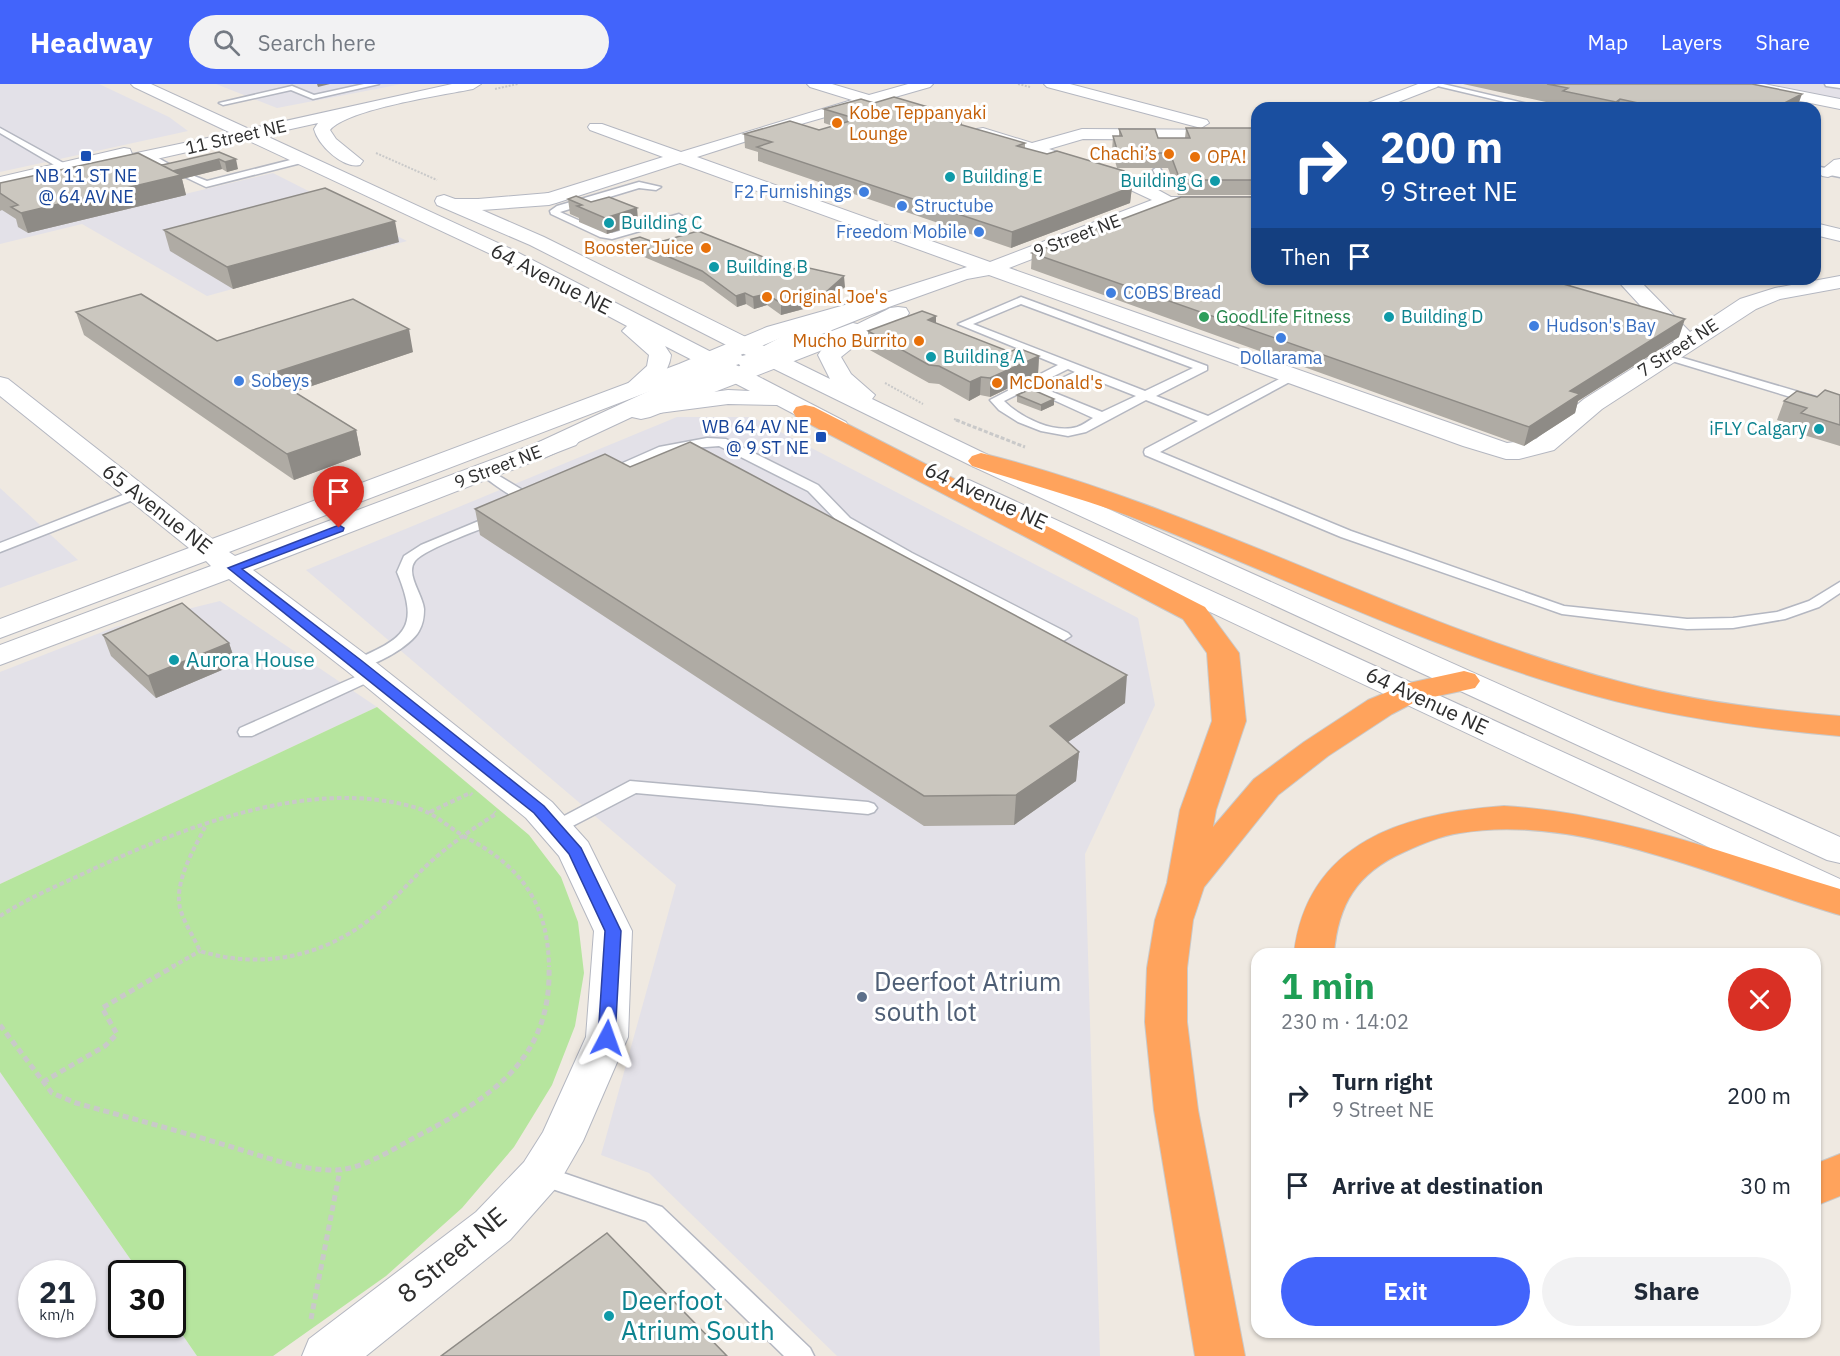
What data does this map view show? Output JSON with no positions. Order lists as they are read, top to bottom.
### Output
{
  "streets": {
    "street": [
      "11 Street NE",
      "9 Street NE",
      "64 Avenue NE",
      "7 Street NE",
      "65 Avenue NE",
      "8 Street NE"
    ]
  },
  "crossings": [
    ["11 Street NE", "64 Avenue NE"],
    ["9 Street NE", "64 Avenue NE"],
    ["9 Street NE", "65 Avenue NE"],
    ["65 Avenue NE", "8 Street NE"]
  ],
  "places": {
    "other": [
      "Kobe Teppanyaki Lounge",
      "Chachi’s",
      "OPA!",
      "Building E",
      "Building G",
      "F2 Furnishings",
      "Structube",
      "Building C",
      "Freedom Mobile",
      "Booster Juice",
      "Building B",
      "COBS Bread",
      "Original Joe's",
      "GoodLife Fitness",
      "Building D",
      "Hudson's Bay",
      "Dollarama",
      "Mucho Burrito",
      "Building A",
      "Sobeys",
      "McDonald's",
      "iFLY Calgary",
      "Aurora House",
      "Deerfoot Atrium south lot",
      "Deerfoot Atrium South"
    ],
    "transit": ["NB 11 ST NE @ 64 AV NE", "WB 64 AV NE @ 9 ST NE"]
  },
  "page": {
    "header": "Headway",
    "search": "Search here",
    "nav": ["Map", "Layers", "Share"],
    "turn": ["200 m", "9 Street NE"],
    "then": "Then",
    "heading": ["1 min", "230 m · 14:02"],
    "list": [
      {
        "name": "Turn right",
        "note": "9 Street NE",
        "value": "200 m"
      },
      {
        "name": "Arrive at destination",
        "value": "30 m"
      }
    ],
    "buttons": ["Exit", "Share"],
    "speed": "21 km/h",
    "limit": "30"
  }
}
